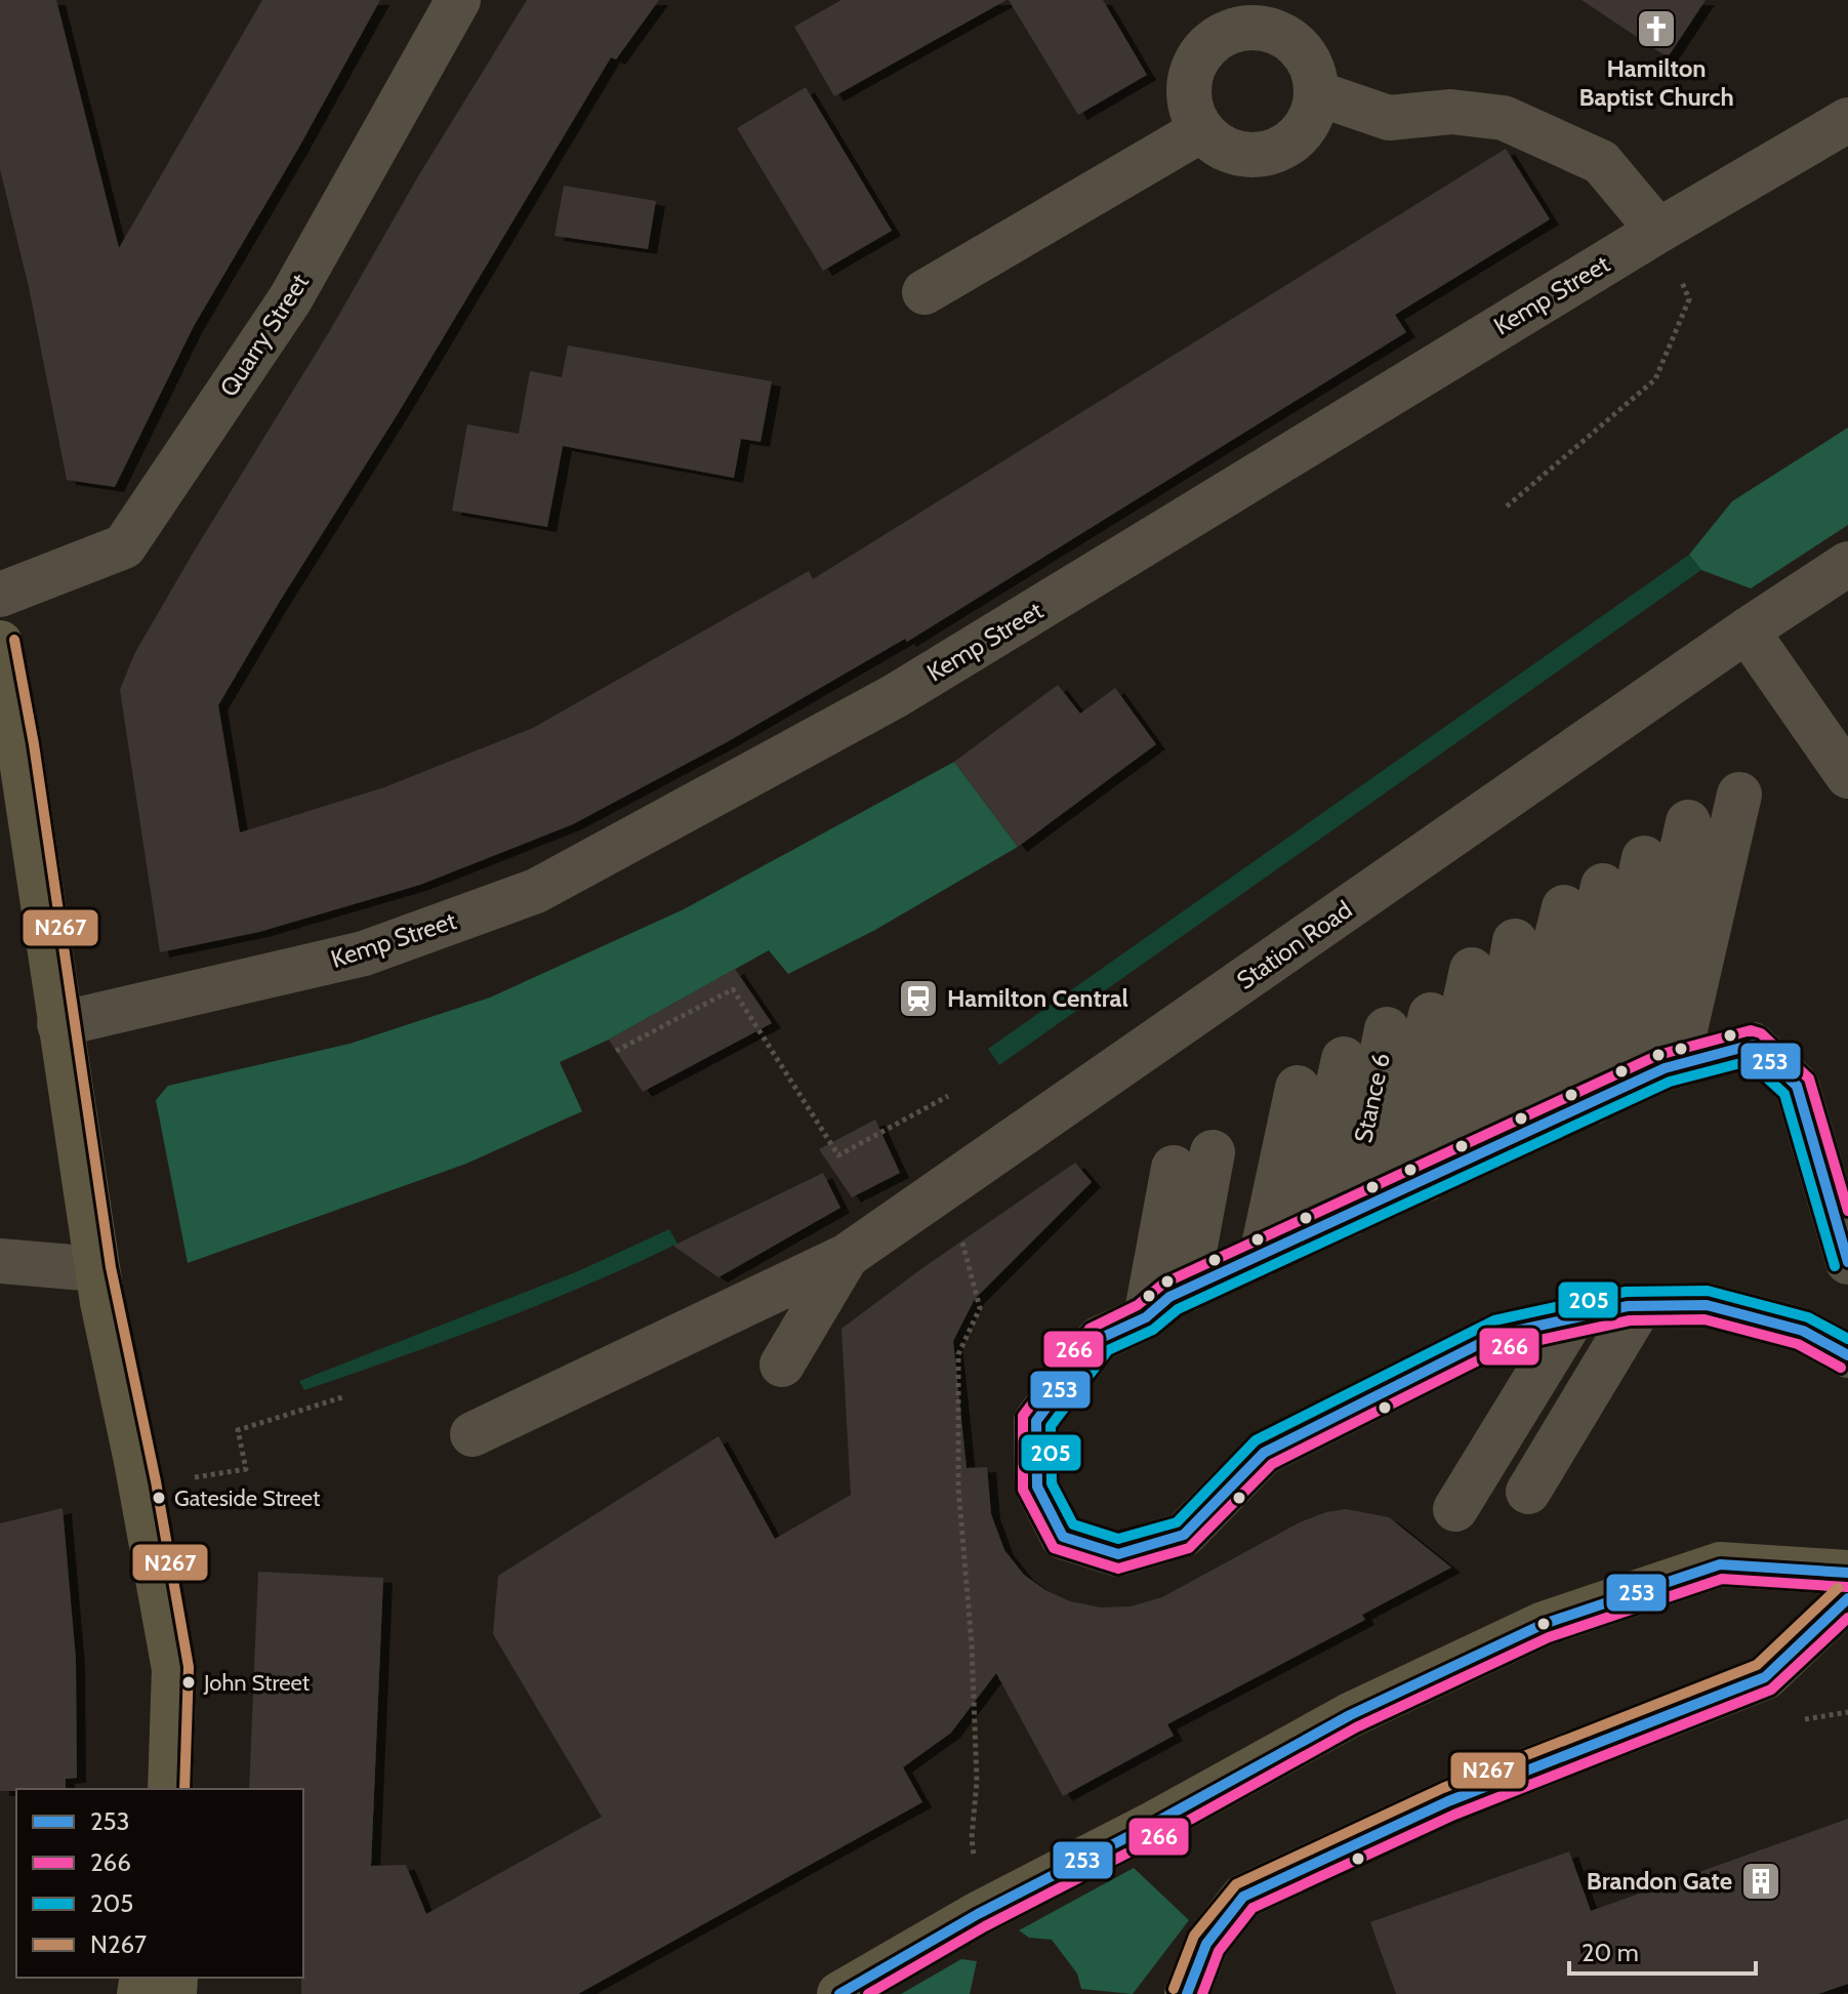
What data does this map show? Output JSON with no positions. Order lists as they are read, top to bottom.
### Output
{
  "streets": {
    "street": [
      "Kemp Street",
      "Quarry Street",
      "Station Road",
      "Stance 6"
    ]
  },
  "places": {
    "church": ["Hamilton Baptist Church"],
    "station": ["Hamilton Central"],
    "other": ["Gateside Street", "John Street"],
    "building": ["Brandon Gate"]
  },
  "lines": [
    "transit line N267",
    "transit line 266",
    "transit line 253",
    "transit line 205"
  ],
  "legend": [
    "253",
    "266",
    "205",
    "N267"
  ],
  "scale_bar": "20 m"
}
